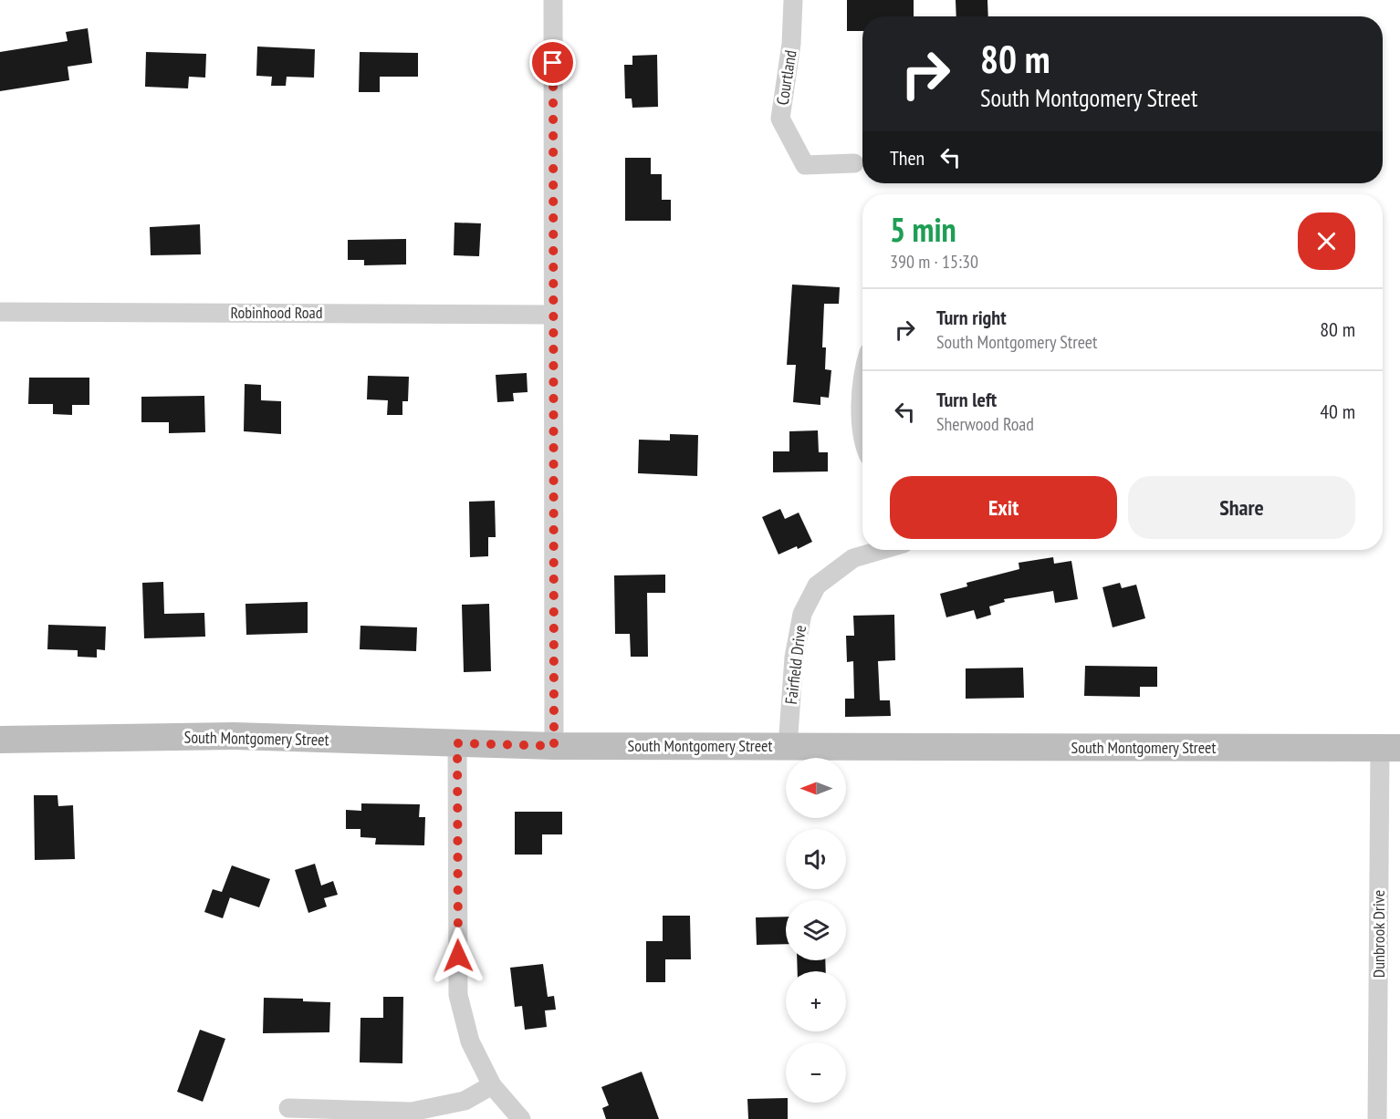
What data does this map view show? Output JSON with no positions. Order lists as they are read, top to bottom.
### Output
{
  "streets": {
    "street": [
      "Courtland",
      "Robinhood Road",
      "Fairfield Drive",
      "South Montgomery Street",
      "Dunbrook Drive"
    ]
  },
  "crossings": [
    ["Fairfield Drive", "South Montgomery Street"],
    ["South Montgomery Street", "Dunbrook Drive"]
  ],
  "north": "left",
  "page": {
    "turn": ["80 m", "South Montgomery Street"],
    "then": "Then",
    "heading": ["5 min", "390 m · 15:30"],
    "list": [
      {
        "name": "Turn right",
        "note": "South Montgomery Street",
        "value": "80 m"
      },
      {
        "name": "Turn left",
        "note": "Sherwood Road",
        "value": "40 m"
      }
    ],
    "buttons": ["Exit", "Share"],
    "map_buttons": ["+", "−"]
  }
}
